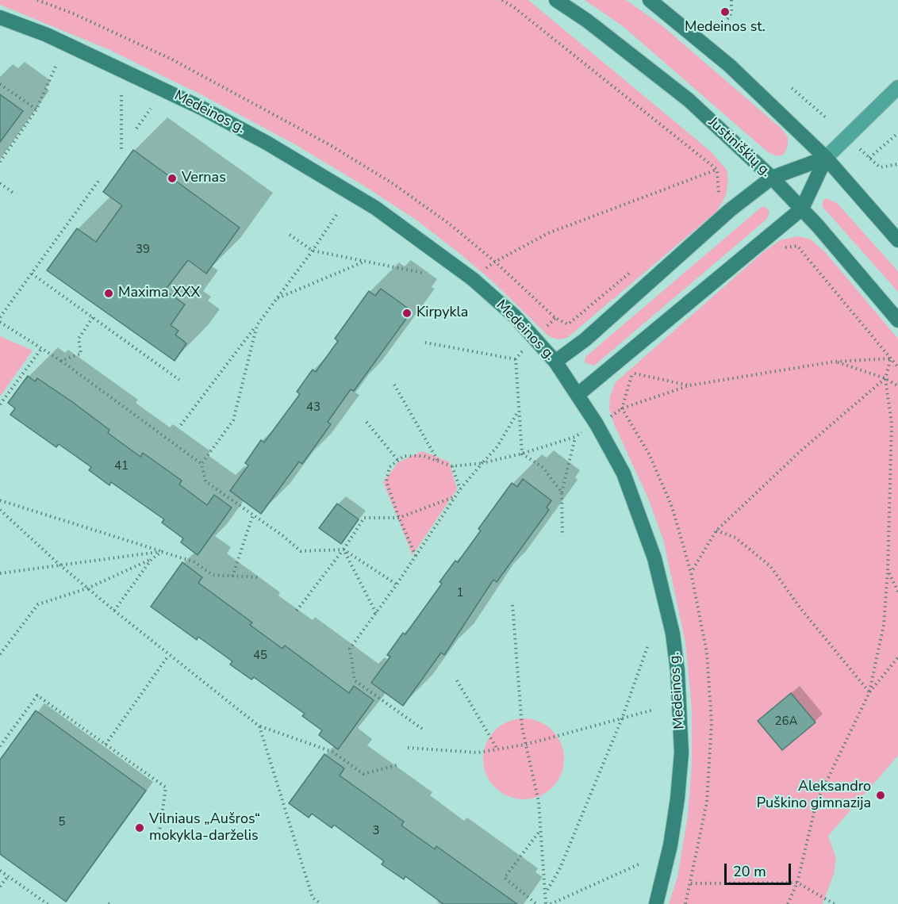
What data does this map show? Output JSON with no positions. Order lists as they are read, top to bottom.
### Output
{
  "streets": {
    "street": ["Medeinos g.", "Justiniškių g."]
  },
  "places": [
    "Medeinos st.",
    "Vernas",
    "Maxima XXX",
    "Kirpykla",
    "Aleksandro Puškino gimnazija",
    "Vilniaus „Aušros“ mokykla-darželis"
  ],
  "house_numbers": [
    "39",
    "43",
    "41",
    "1",
    "45",
    "26A",
    "5",
    "3"
  ],
  "scale_bar": "20 m"
}
